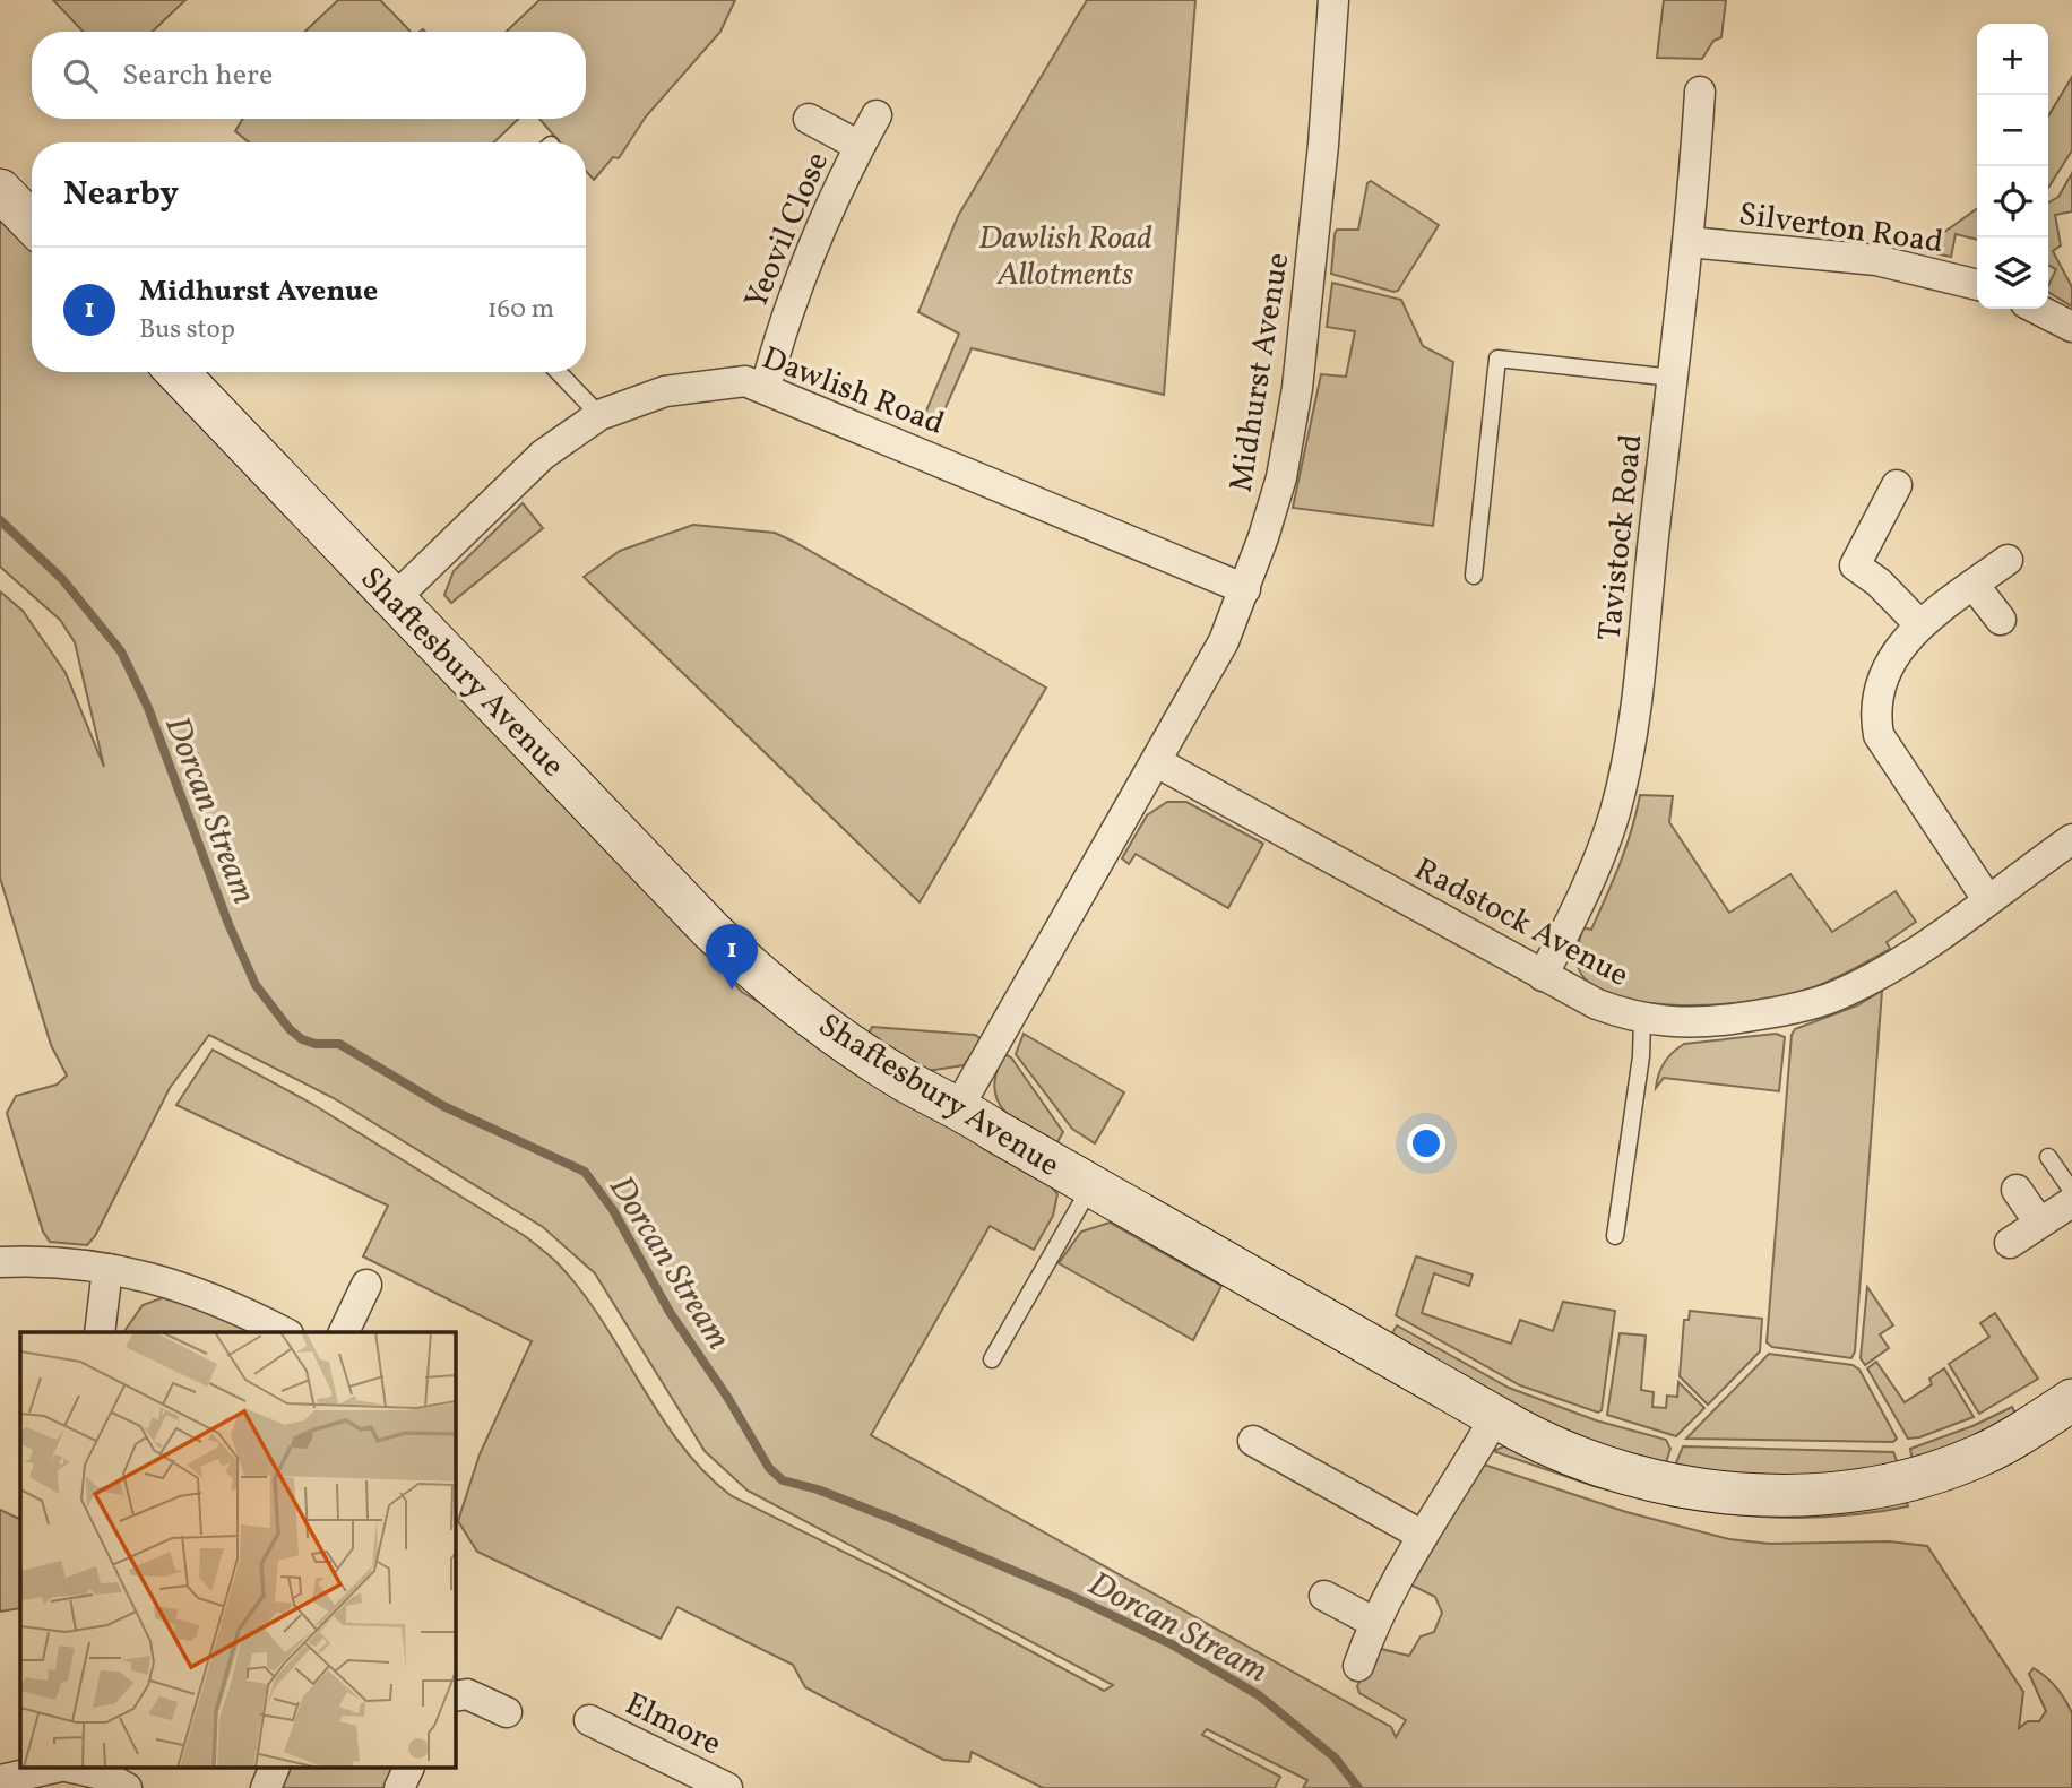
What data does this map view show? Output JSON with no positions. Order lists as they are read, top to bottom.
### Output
{
  "streets": {
    "street": [
      "Silverton Road",
      "Yeovil Close",
      "Midhurst Avenue",
      "Dawlish Road",
      "Tavistock Road",
      "Shaftesbury Avenue",
      "Radstock Avenue",
      "Elmore"
    ]
  },
  "crossings": [
    ["Silverton Road", "Tavistock Road"],
    ["Yeovil Close", "Dawlish Road"],
    ["Midhurst Avenue", "Dawlish Road"],
    ["Midhurst Avenue", "Shaftesbury Avenue"],
    ["Midhurst Avenue", "Radstock Avenue"],
    ["Dawlish Road", "Shaftesbury Avenue"],
    ["Tavistock Road", "Radstock Avenue"]
  ],
  "water": ["Dorcan Stream"],
  "parks": ["Dawlish Road Allotments"],
  "page": {
    "map_buttons": ["+", "−"],
    "search": "Search here",
    "heading": "Nearby",
    "list": [
      {
        "mark": "1",
        "name": "Midhurst Avenue",
        "note": "Bus stop",
        "value": "160 m"
      }
    ],
    "pins": "1"
  }
}
